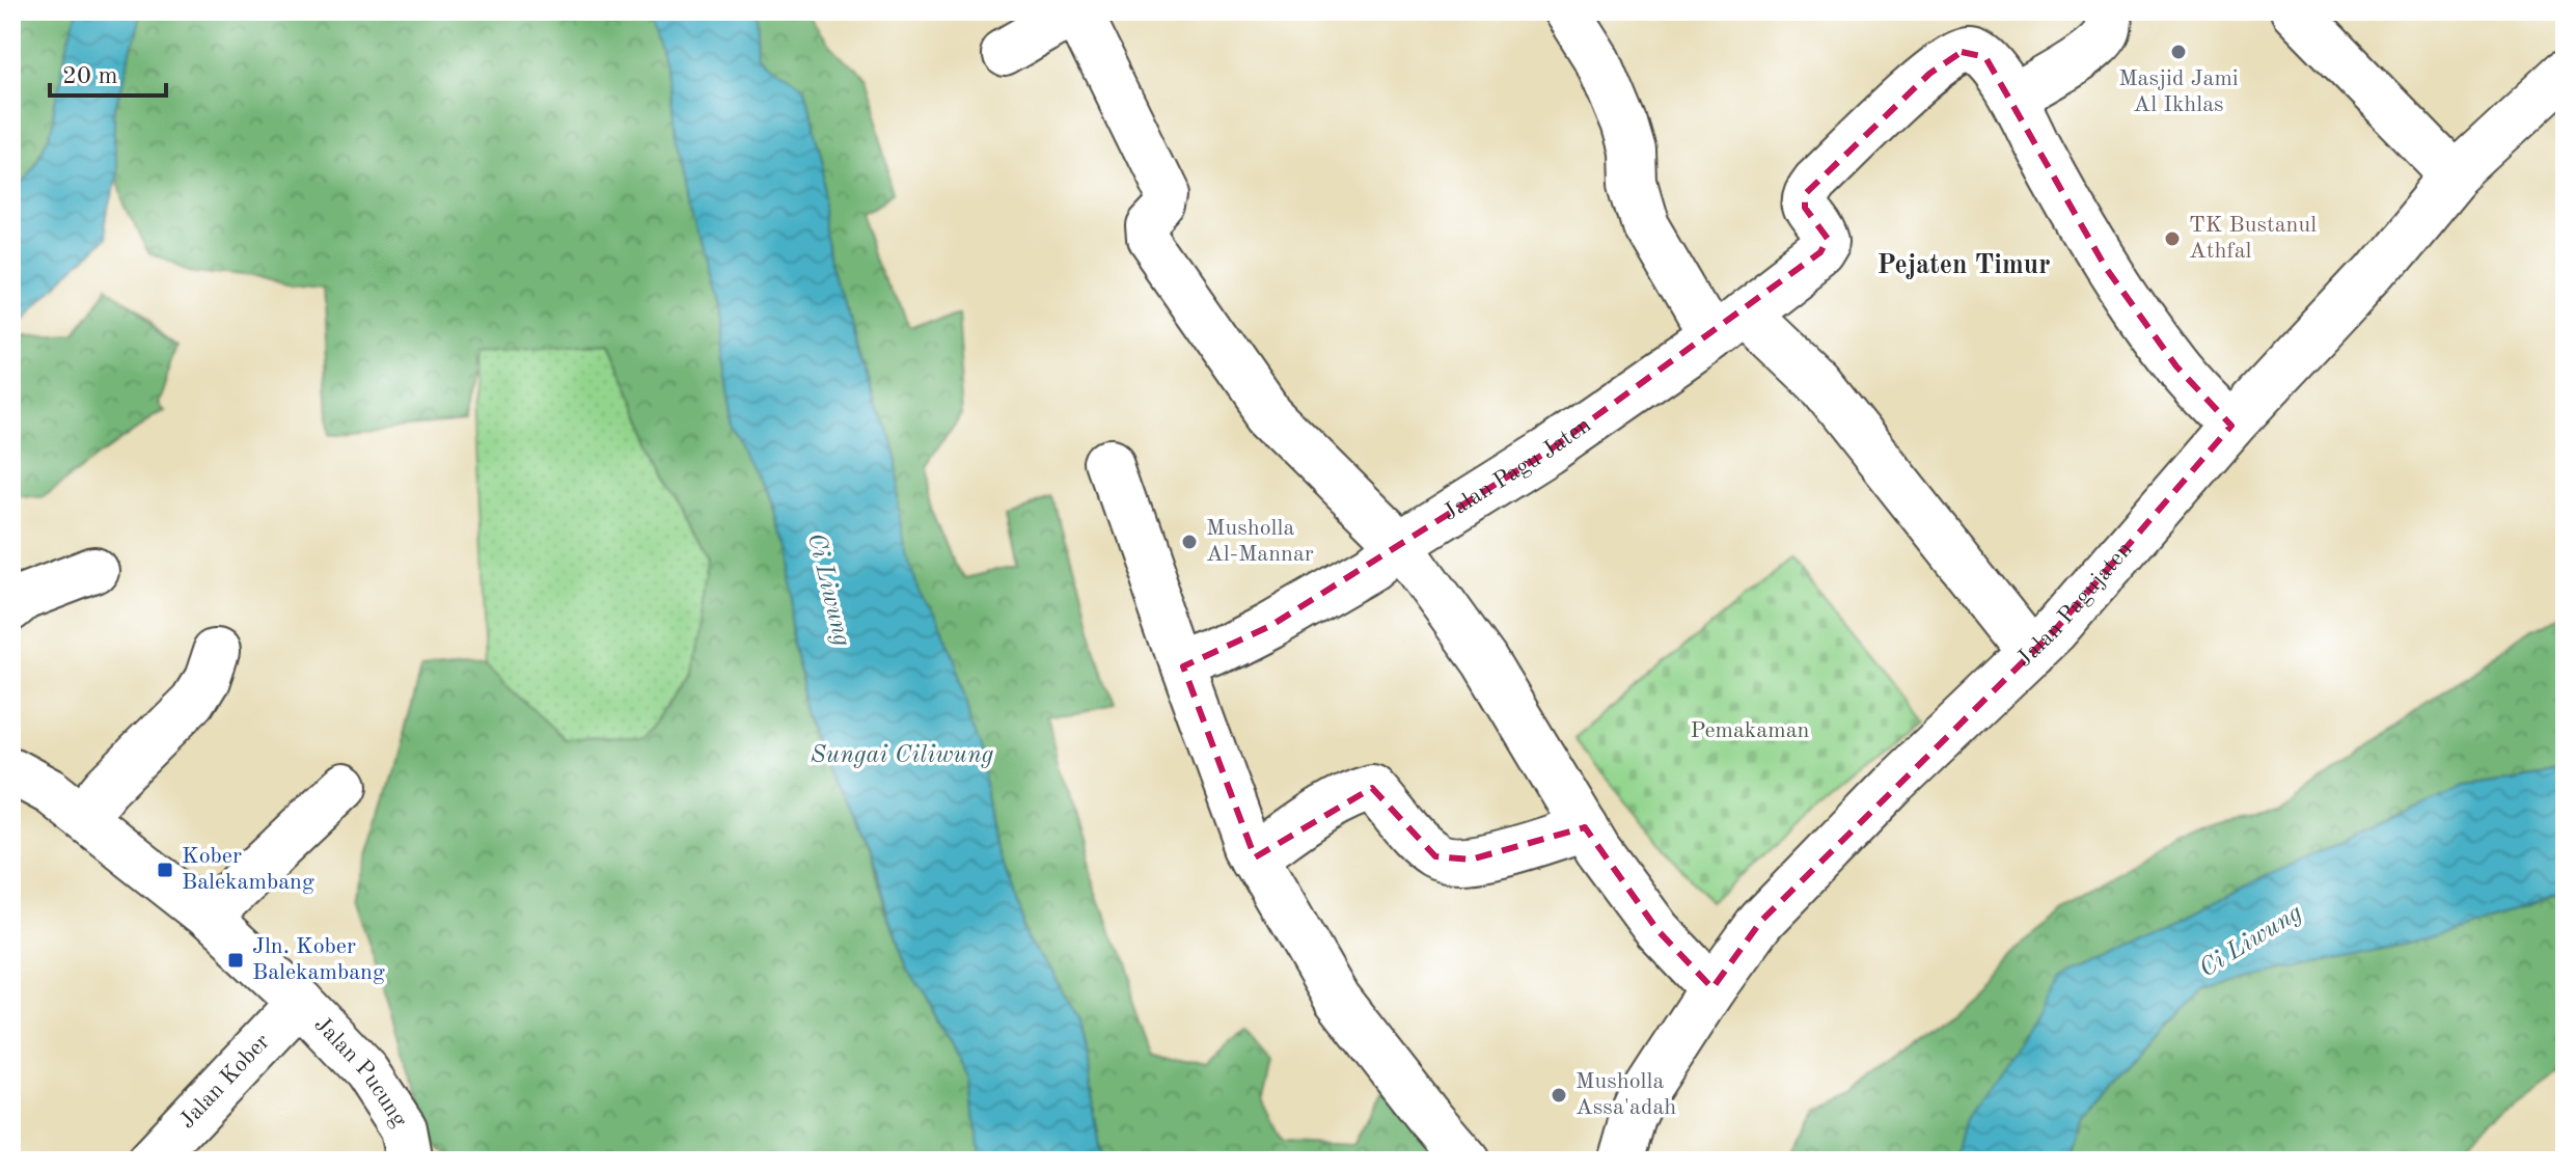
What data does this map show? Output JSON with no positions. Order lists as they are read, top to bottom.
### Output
{
  "streets": {
    "street": [
      "Jalan Pagu Jaten",
      "Jalan Pagujaten",
      "Jalan Pucung",
      "Jalan Kober"
    ]
  },
  "crossings": [
    ["Jalan Pucung", "Jalan Kober"]
  ],
  "districts": ["Pejaten Timur"],
  "water": ["Ci Liwung", "Sungai Ciliwung"],
  "parks": ["Pemakaman"],
  "places": {
    "other": [
      "Masjid Jami Al Ikhlas",
      "TK Bustanul Athfal",
      "Musholla Al-Mannar",
      "Musholla Assa'adah"
    ],
    "transit": ["Kober Balekambang", "Jln. Kober Balekambang"]
  },
  "scale_bar": "20 m"
}
